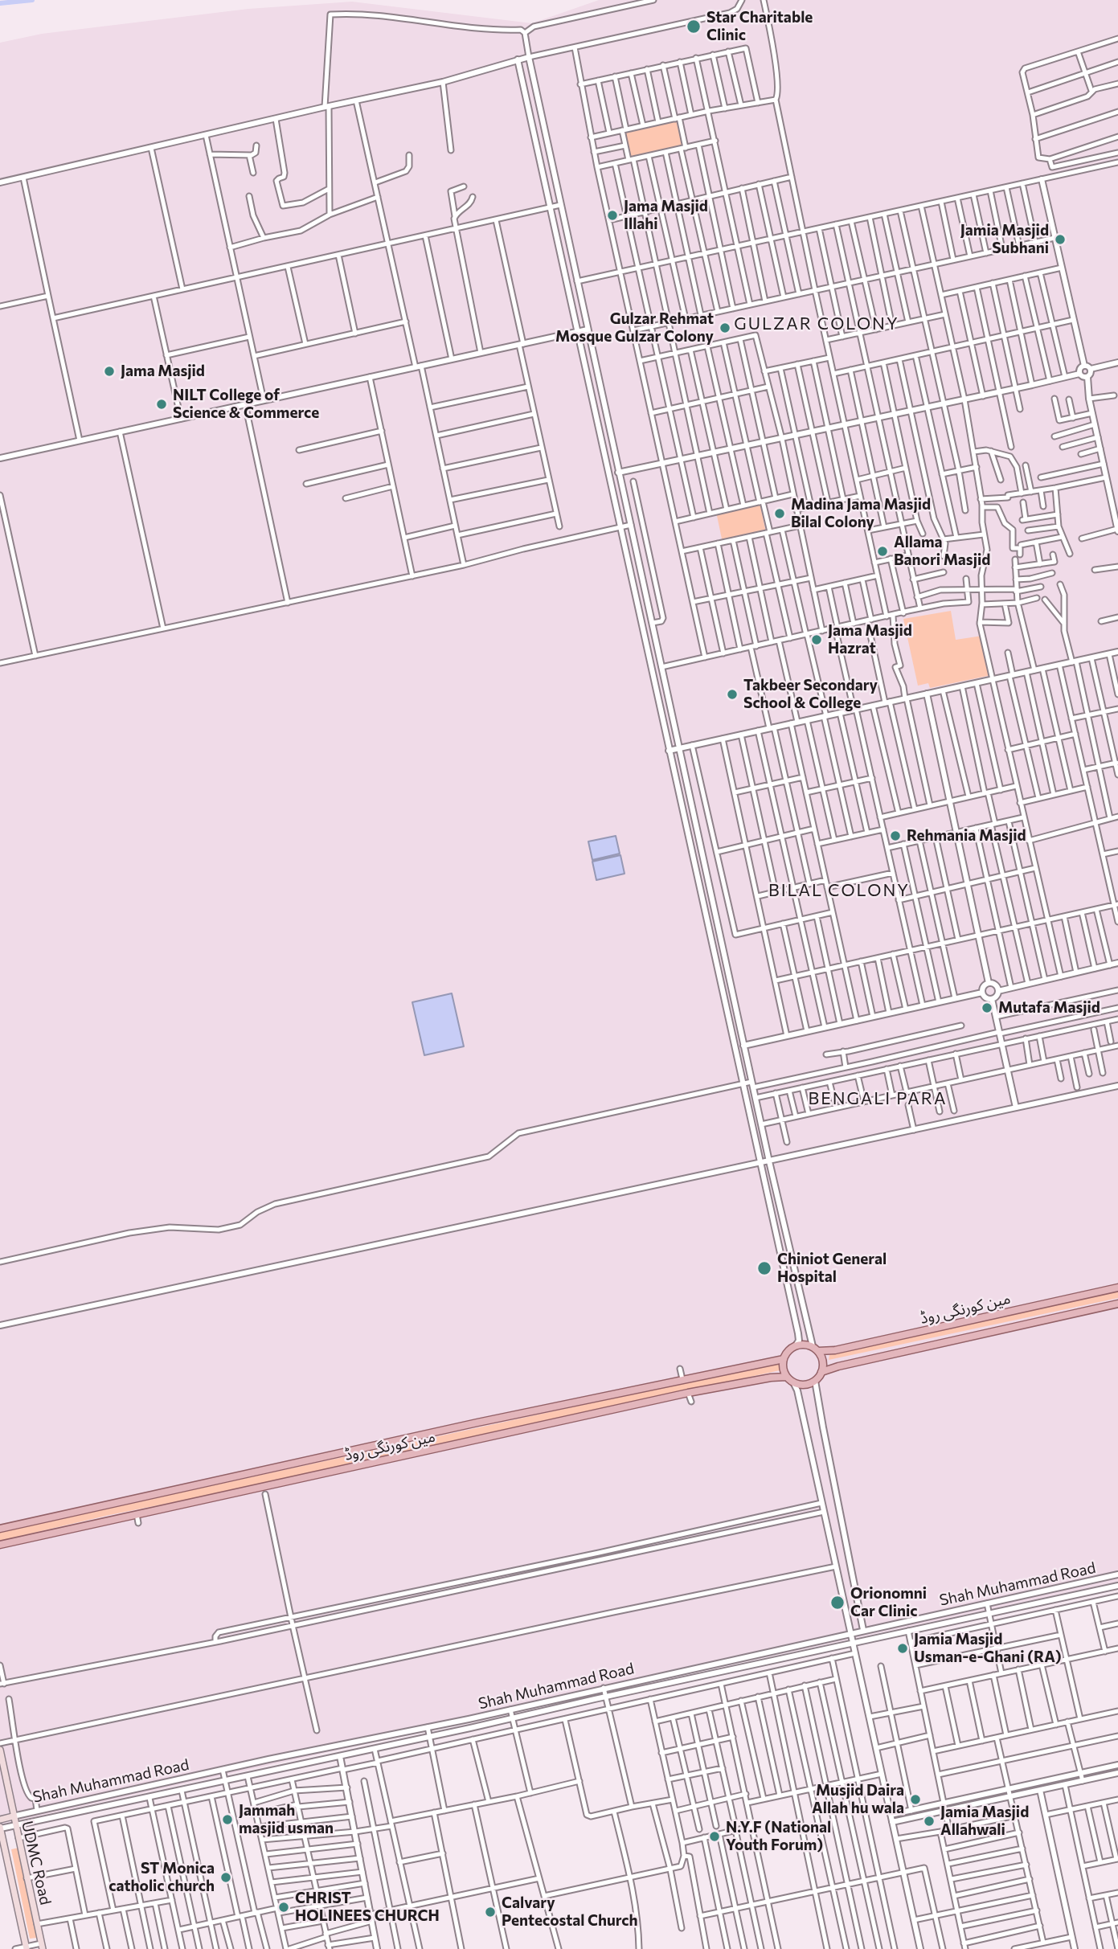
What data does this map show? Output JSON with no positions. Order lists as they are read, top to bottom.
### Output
{
  "streets": {
    "main road": ["مین کورنگی روڈ", "Shah Muhammad Road", "UDMC Road"]
  },
  "crossings": [
    ["Shah Muhammad Road", "UDMC Road"]
  ],
  "districts": ["GULZAR COLONY", "BILAL COLONY", "BENGALI PARA"],
  "places": [
    "Star Charitable Clinic",
    "Jama Masjid Illahi",
    "Jamia Masjid Subhani",
    "Gulzar Rehmat Mosque Gulzar Colony",
    "Jama Masjid",
    "NILT College of Science & Commerce",
    "Madina Jama Masjid Bilal Colony",
    "Allama Banori Masjid",
    "Jama Masjid Hazrat",
    "Takbeer Secondary School & College",
    "Rehmania Masjid",
    "Mutafa Masjid",
    "Chiniot General Hospital",
    "Orionomni Car Clinic",
    "Jamia Masjid Usman-e-Ghani (RA)",
    "Musjid Daira Allah hu wala",
    "Jammah masjid usman",
    "Jamia Masjid Allahwali",
    "N.Y.F (National Youth Forum)",
    "ST Monica catholic church",
    "CHRIST HOLINEES CHURCH",
    "Calvary Pentecostal Church"
  ]
}
